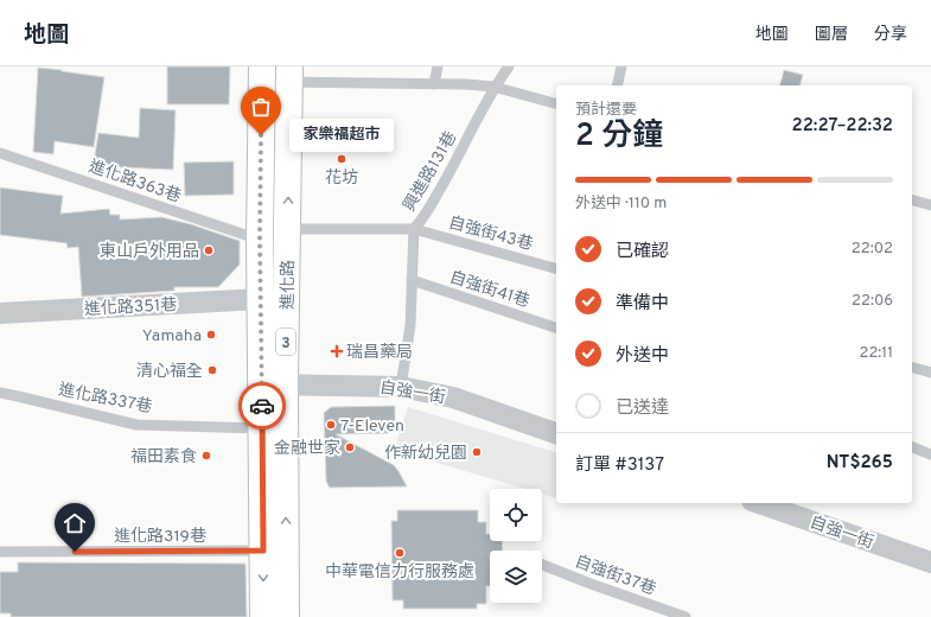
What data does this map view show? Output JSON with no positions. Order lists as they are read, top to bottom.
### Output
{
  "streets": {
    "main road": ["進化路", "3"],
    "street": ["進化路351巷", "自強一街"],
    "lane": [
      "興進路131巷",
      "進化路363巷",
      "自強街43巷",
      "自強街41巷",
      "進化路337巷",
      "進化路319巷",
      "自強街37巷"
    ]
  },
  "crossings": [
    ["興進路131巷", "自強街43巷"],
    ["興進路131巷", "自強街41巷"],
    ["興進路131巷", "自強一街"],
    ["進化路363巷", "進化路"],
    ["自強街43巷", "進化路"],
    ["進化路", "進化路351巷"],
    ["進化路", "自強一街"],
    ["進化路", "進化路337巷"],
    ["進化路", "進化路319巷"]
  ],
  "places": {
    "other": [
      "家樂福超市",
      "花坊",
      "東山戶外用品",
      "Yamaha",
      "清心福全",
      "7-Eleven",
      "金融世家",
      "作新幼兒園",
      "福田素食",
      "中華電信力行服務處"
    ],
    "health": ["瑞昌藥局"]
  },
  "page": {
    "header": "地圖",
    "nav": ["地圖", "圖層", "分享"],
    "heading": ["2 分鐘", "預計還要", "22:27–22:32"],
    "panel": ["訂單 #3137", "NT$265"],
    "bubble": "家樂福超市",
    "bar": "外送中 · 110 m",
    "list": [
      ["已確認", "22:02"],
      ["準備中", "22:06"],
      ["外送中", "22:11"],
      "已送達"
    ]
  }
}
